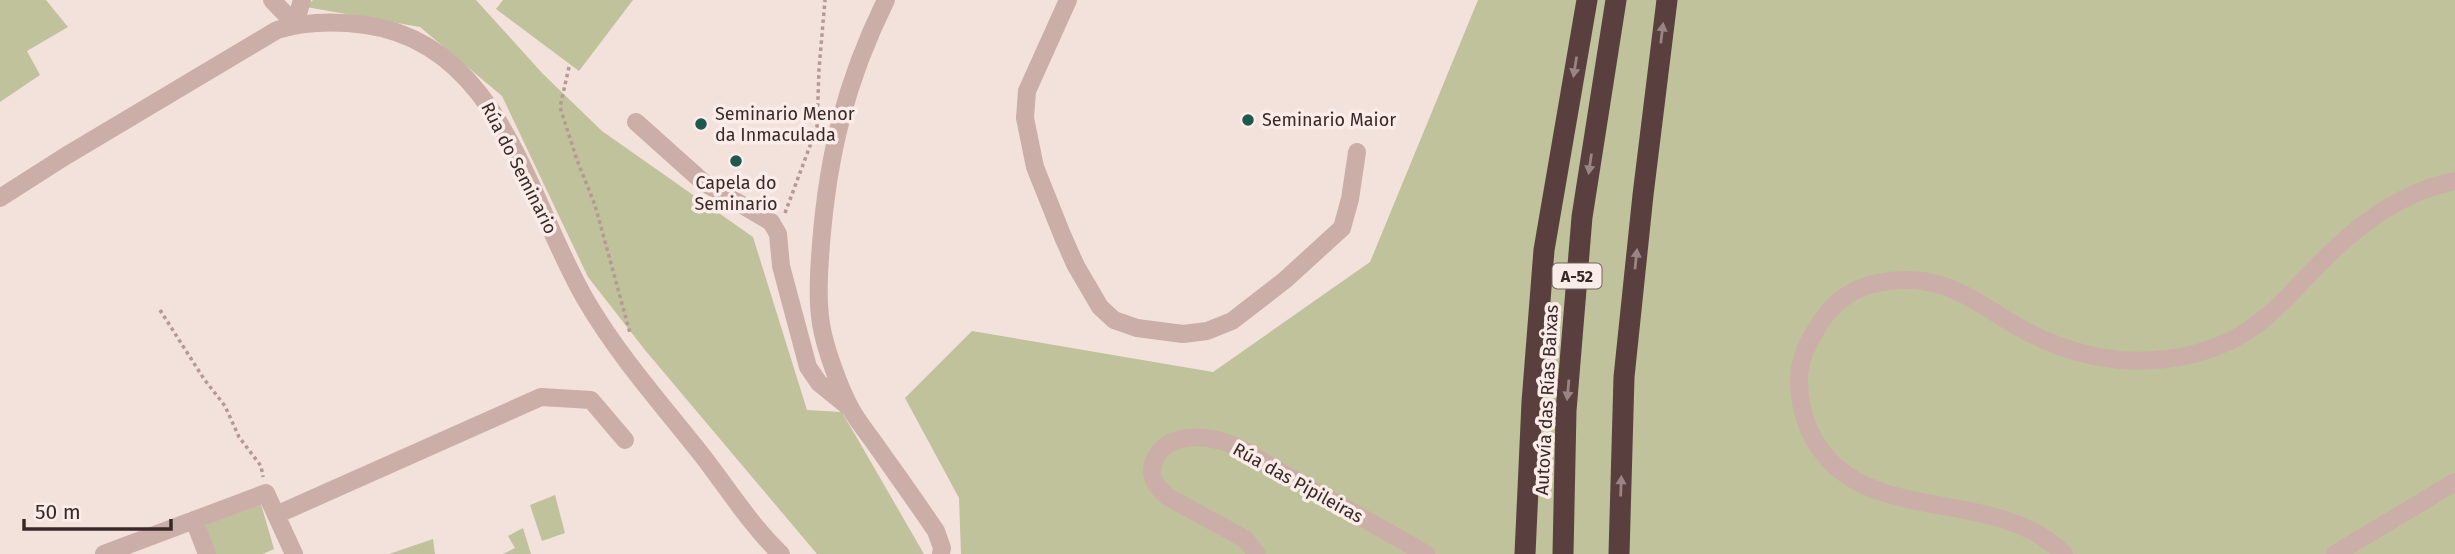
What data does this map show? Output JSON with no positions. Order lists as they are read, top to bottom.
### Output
{
  "streets": {
    "highway": ["A-52", "Autovía das Rías Baixas"],
    "street": ["Rúa do Seminario", "Rúa das Pipileiras"]
  },
  "places": ["Seminario Maior", "Seminario Menor da Inmaculada", "Capela do Seminario"],
  "scale_bar": "50 m"
}
